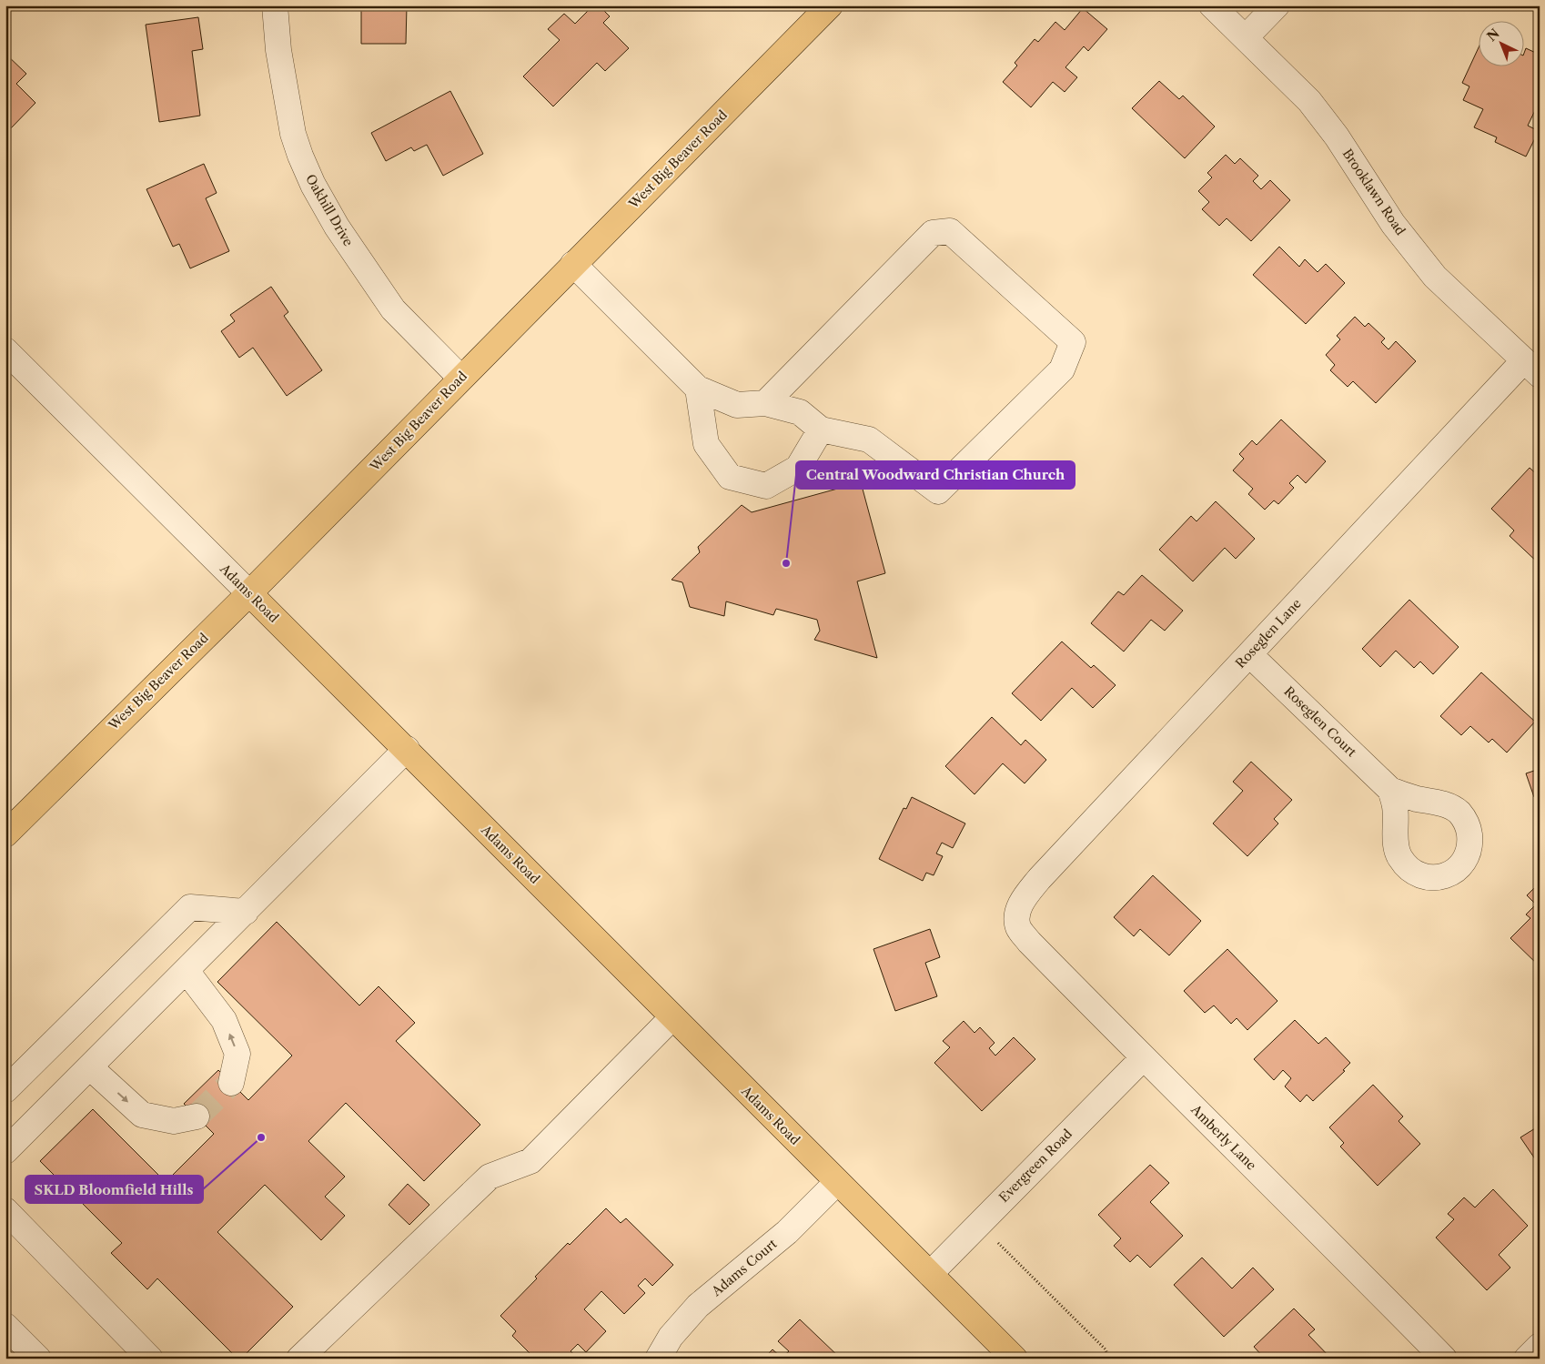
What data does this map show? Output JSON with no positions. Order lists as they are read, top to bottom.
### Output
{
  "streets": {
    "main road": ["West Big Beaver Road", "Adams Road"],
    "street": [
      "Brooklawn Road",
      "Oakhill Drive",
      "Roseglen Lane",
      "Roseglen Court",
      "Amberly Lane",
      "Evergreen Road",
      "Adams Court"
    ]
  },
  "crossings": [
    ["West Big Beaver Road", "Oakhill Drive"],
    ["West Big Beaver Road", "Adams Road"],
    ["Brooklawn Road", "Roseglen Lane"],
    ["Adams Road", "Evergreen Road"],
    ["Adams Road", "Adams Court"],
    ["Roseglen Lane", "Roseglen Court"],
    ["Roseglen Lane", "Amberly Lane"],
    ["Amberly Lane", "Evergreen Road"]
  ],
  "places": ["Central Woodward Christian Church", "SKLD Bloomfield Hills"],
  "north": "top left"
}
